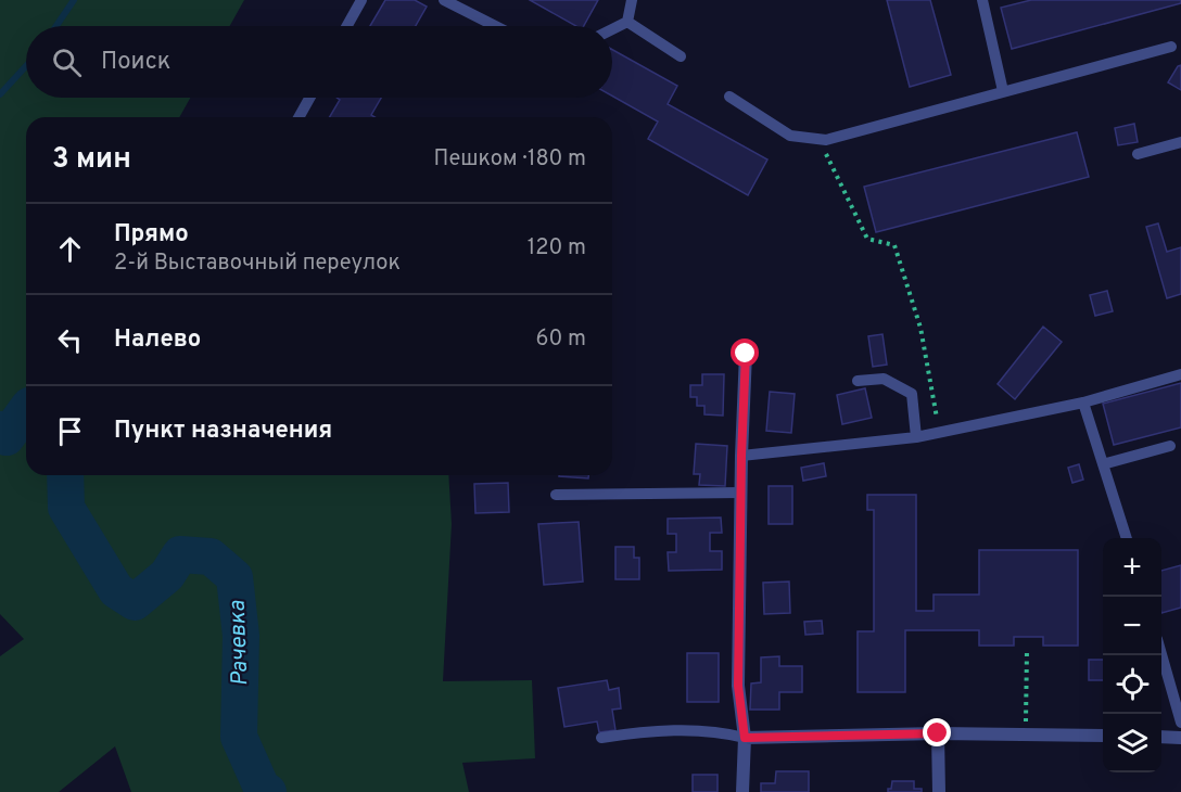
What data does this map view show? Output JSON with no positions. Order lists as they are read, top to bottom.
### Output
{
  "water": ["Рачевка"],
  "page": {
    "search": "Поиск",
    "heading": ["3 мин", "Пешком · 180 m"],
    "list": [
      ["Прямо", "2-й Выставочный переулок", "120 m"],
      ["Налево", "60 m"],
      "Пункт назначения"
    ],
    "map_buttons": ["+", "−"]
  }
}
